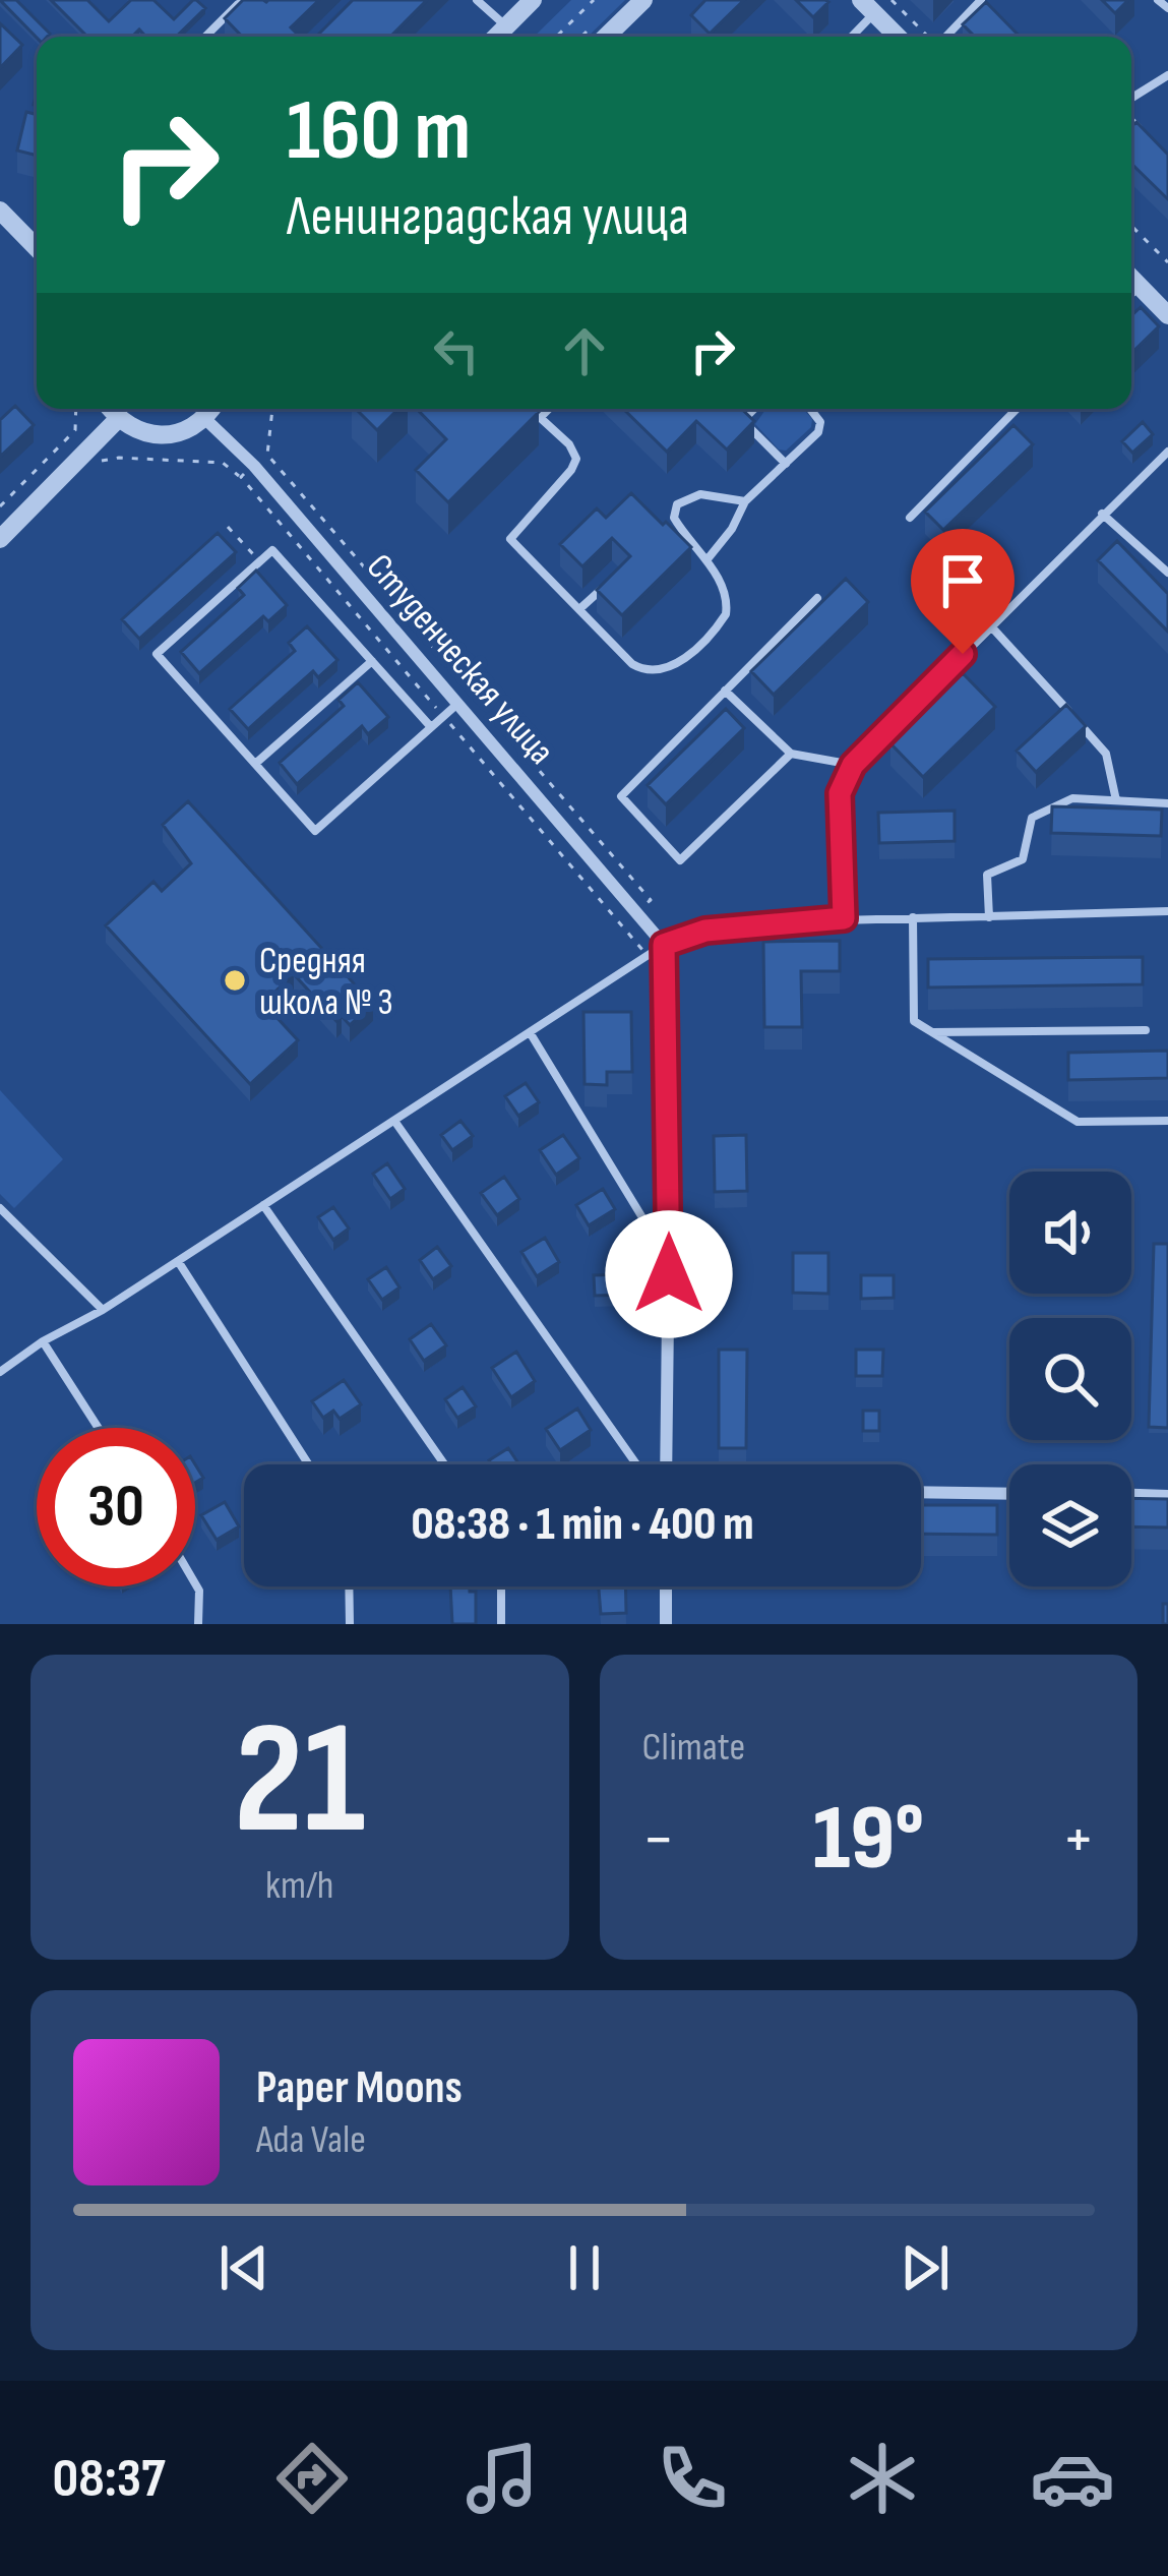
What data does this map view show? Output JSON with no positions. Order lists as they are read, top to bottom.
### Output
{
  "streets": {
    "street": ["Студенческая улица"]
  },
  "places": ["Средняя школа № 3"],
  "page": {
    "turn": ["160 m", "Ленинградская улица"],
    "limit": "30",
    "trip": "08:38 · 1 min · 400 m",
    "tile": [
      ["21", "km/h"],
      "Climate"
    ],
    "heat": ["−", "19°", "+"],
    "song": ["Paper Moons", "Ada Vale"],
    "tabs": "08:37"
  }
}
